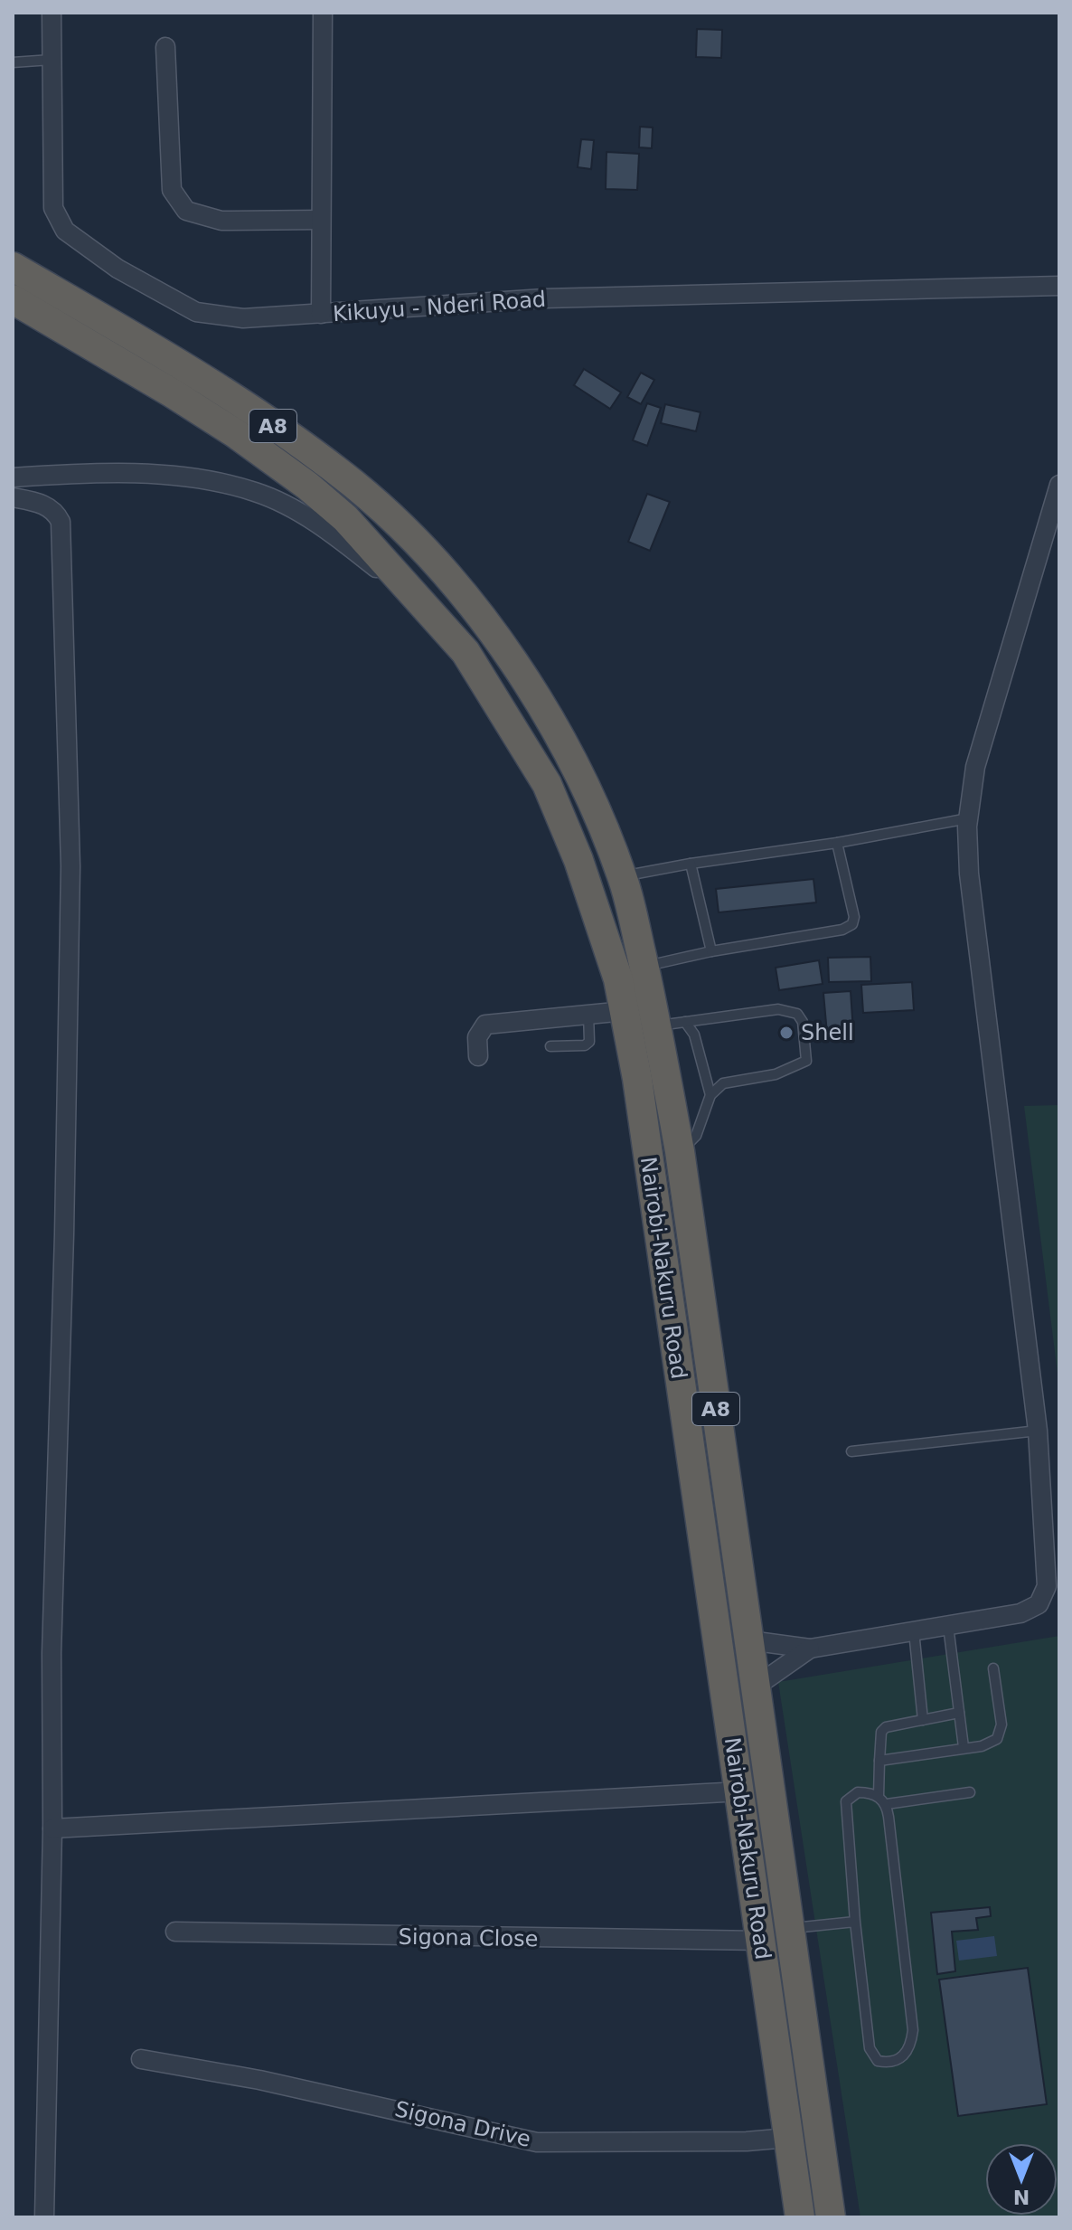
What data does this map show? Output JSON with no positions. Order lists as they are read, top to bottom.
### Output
{
  "streets": {
    "highway": ["A8", "Nairobi-Nakuru Road"],
    "street": ["Kikuyu - Nderi Road", "Sigona Close", "Sigona Drive"]
  },
  "crossings": [
    ["A8", "Nairobi-Nakuru Road"],
    ["Nairobi-Nakuru Road", "Sigona Close"],
    ["Nairobi-Nakuru Road", "Sigona Drive"]
  ],
  "places": ["Shell"],
  "north": "bottom"
}
